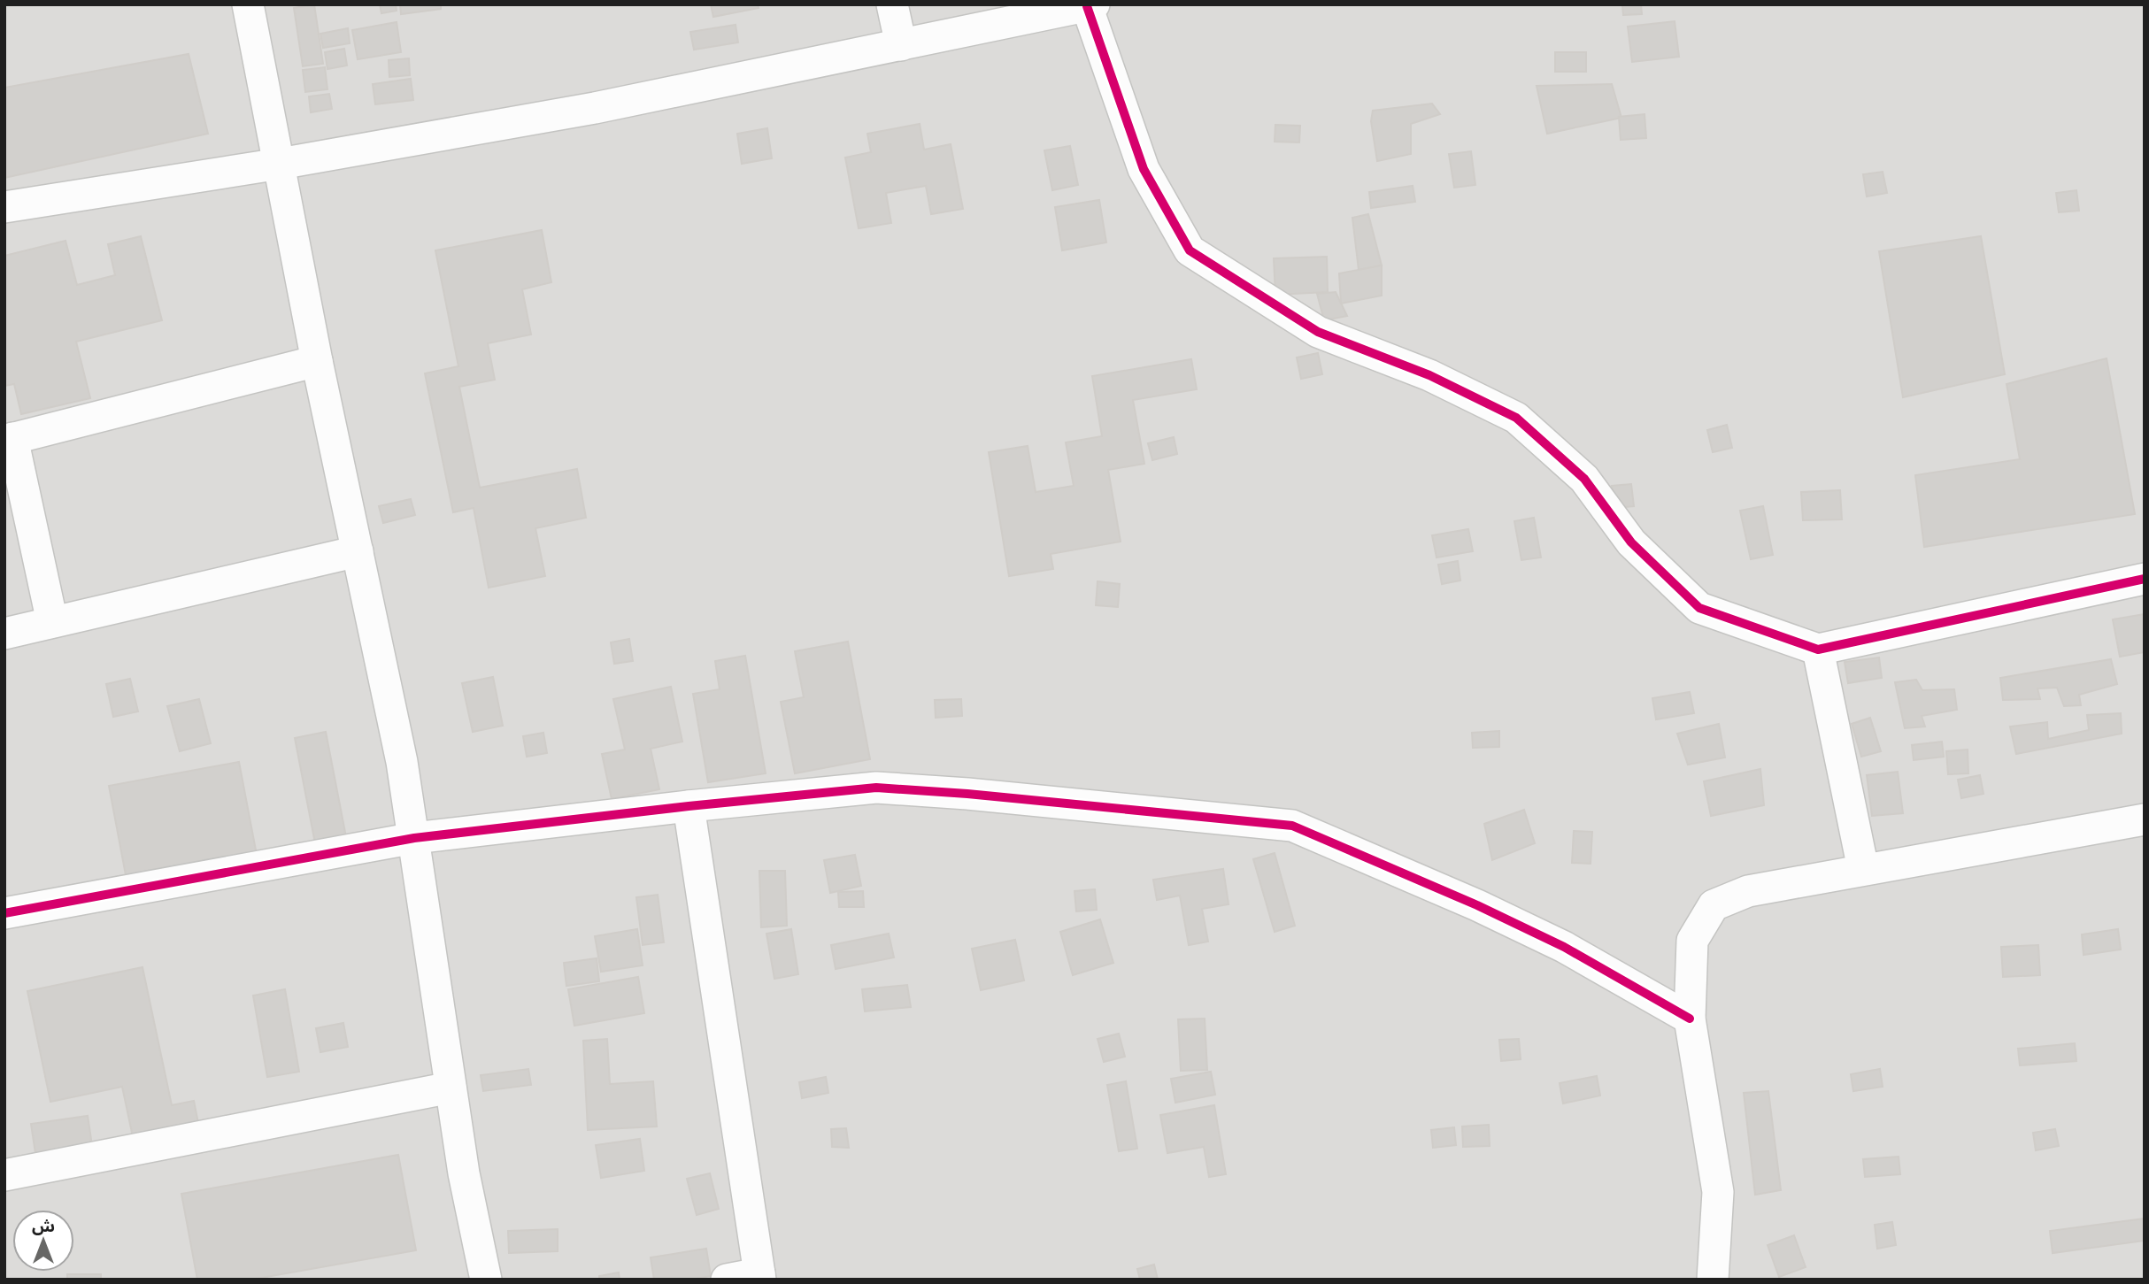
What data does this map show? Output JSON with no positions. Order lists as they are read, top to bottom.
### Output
{
  "north": "top"
}
